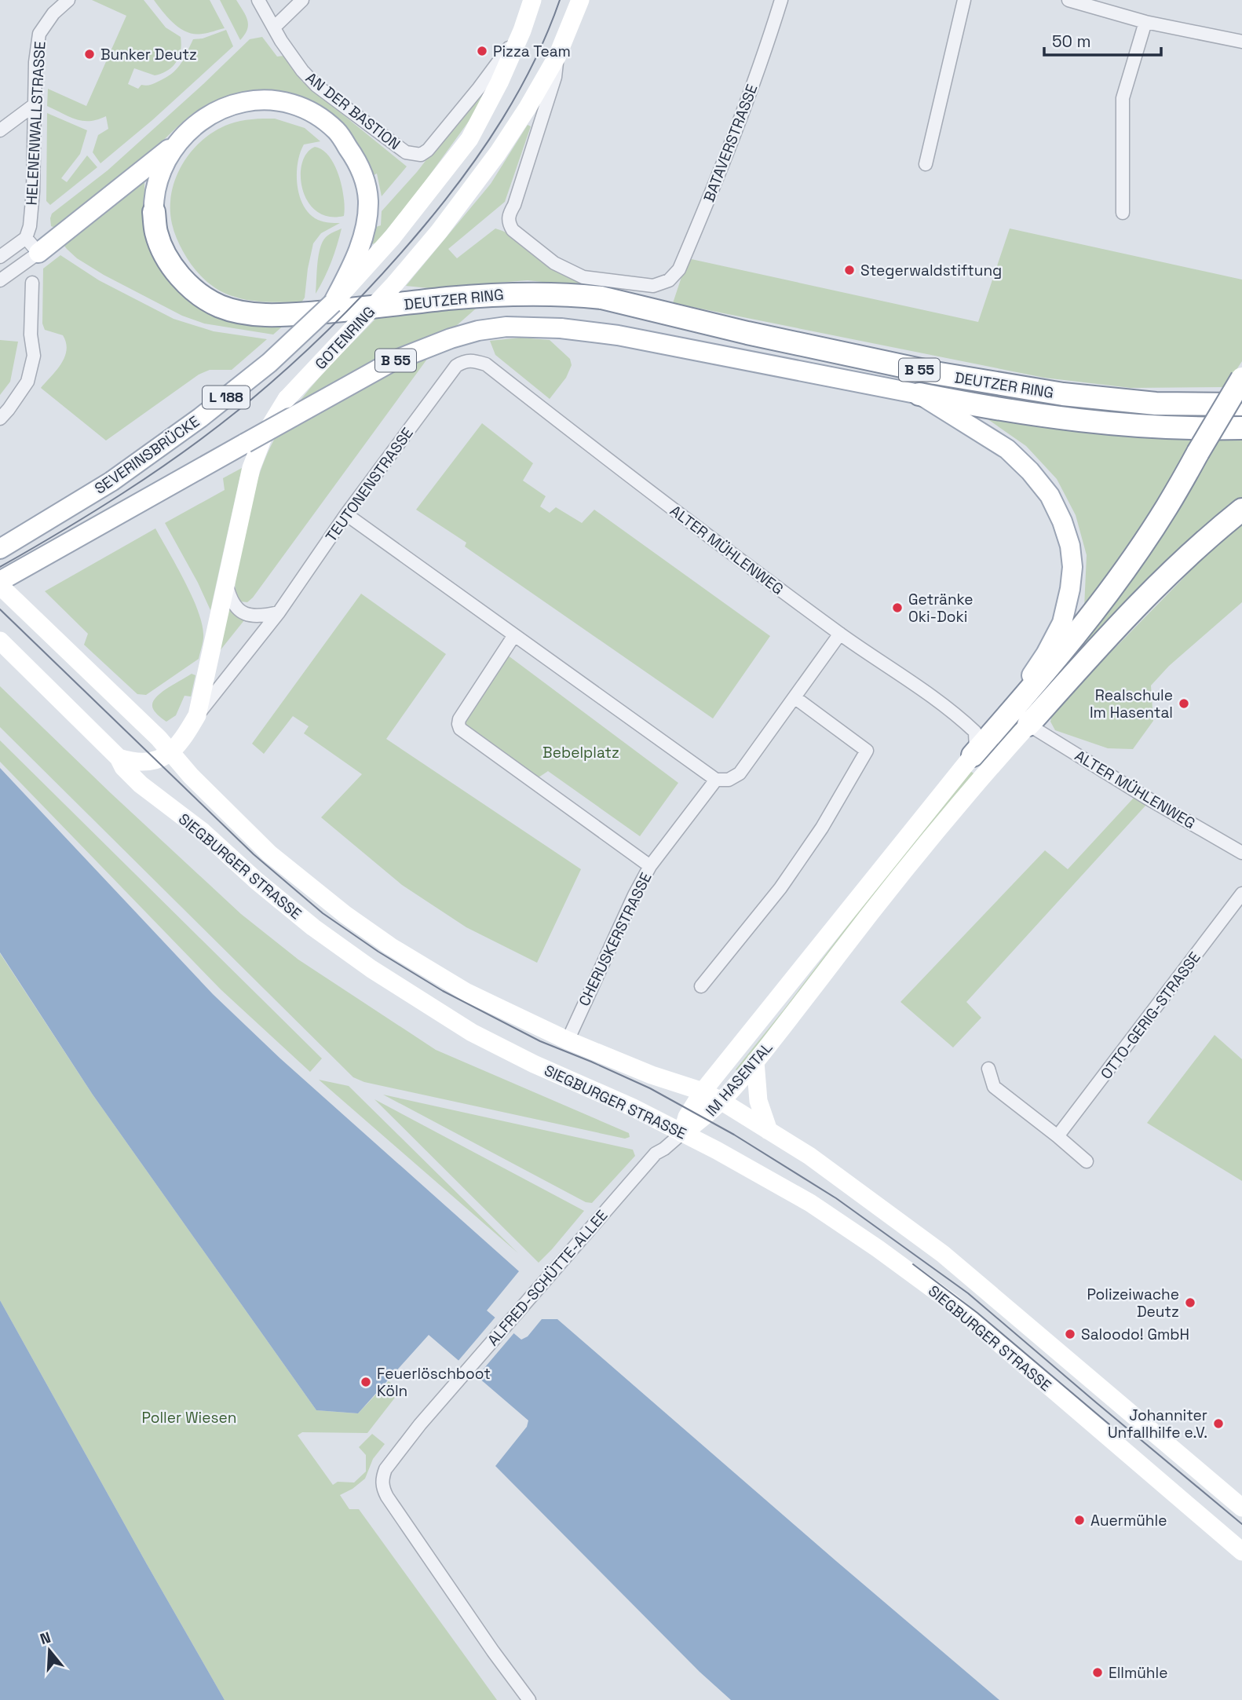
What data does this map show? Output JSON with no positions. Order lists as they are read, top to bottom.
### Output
{
  "streets": {
    "highway": ["DEUTZER RING", "B 55"],
    "main road": [
      "GOTENRING",
      "L 188",
      "SEVERINSBRÜCKE",
      "TEUTONENSTRASSE",
      "SIEGBURGER STRASSE",
      "IM HASENTAL"
    ],
    "street": [
      "AN DER BASTION",
      "HELENENWALLSTRASSE",
      "BATAVERSTRASSE",
      "ALTER MÜHLENWEG",
      "CHERUSKERSTRASSE",
      "OTTO-GERIG-STRASSE",
      "ALFRED-SCHÜTTE-ALLEE"
    ]
  },
  "crossings": [
    ["AN DER BASTION", "L 188"],
    ["BATAVERSTRASSE", "GOTENRING"],
    ["DEUTZER RING", "B 55"],
    ["DEUTZER RING", "L 188"],
    ["DEUTZER RING", "SEVERINSBRÜCKE"],
    ["GOTENRING", "TEUTONENSTRASSE"],
    ["B 55", "ALTER MÜHLENWEG"],
    ["B 55", "IM HASENTAL"],
    ["L 188", "SEVERINSBRÜCKE"],
    ["TEUTONENSTRASSE", "ALTER MÜHLENWEG"],
    ["TEUTONENSTRASSE", "SIEGBURGER STRASSE"],
    ["ALTER MÜHLENWEG", "IM HASENTAL"],
    ["SIEGBURGER STRASSE", "CHERUSKERSTRASSE"],
    ["SIEGBURGER STRASSE", "IM HASENTAL"],
    ["SIEGBURGER STRASSE", "ALFRED-SCHÜTTE-ALLEE"],
    ["IM HASENTAL", "ALFRED-SCHÜTTE-ALLEE"]
  ],
  "parks": ["Bebelplatz", "Poller Wiesen"],
  "places": [
    "Pizza Team",
    "Bunker Deutz",
    "Stegerwaldstiftung",
    "Getränke Oki-Doki",
    "Realschule Im Hasental",
    "Polizeiwache Deutz",
    "Saloodo! GmbH",
    "Feuerlöschboot Köln",
    "Johanniter Unfallhilfe e.V.",
    "Auermühle",
    "Ellmühle"
  ],
  "scale_bar": "50 m",
  "north": "top"
}
